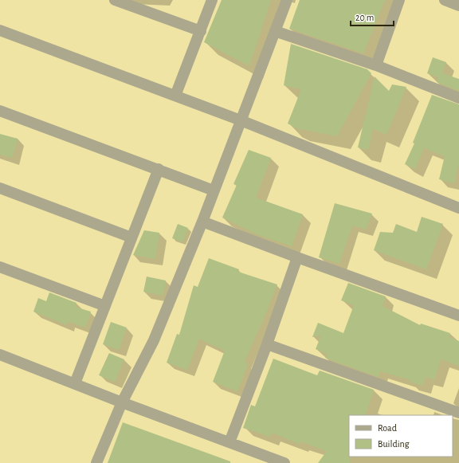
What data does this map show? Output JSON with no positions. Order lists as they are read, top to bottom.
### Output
{
  "legend": ["Road", "Building"],
  "scale_bar": "20 m"
}
